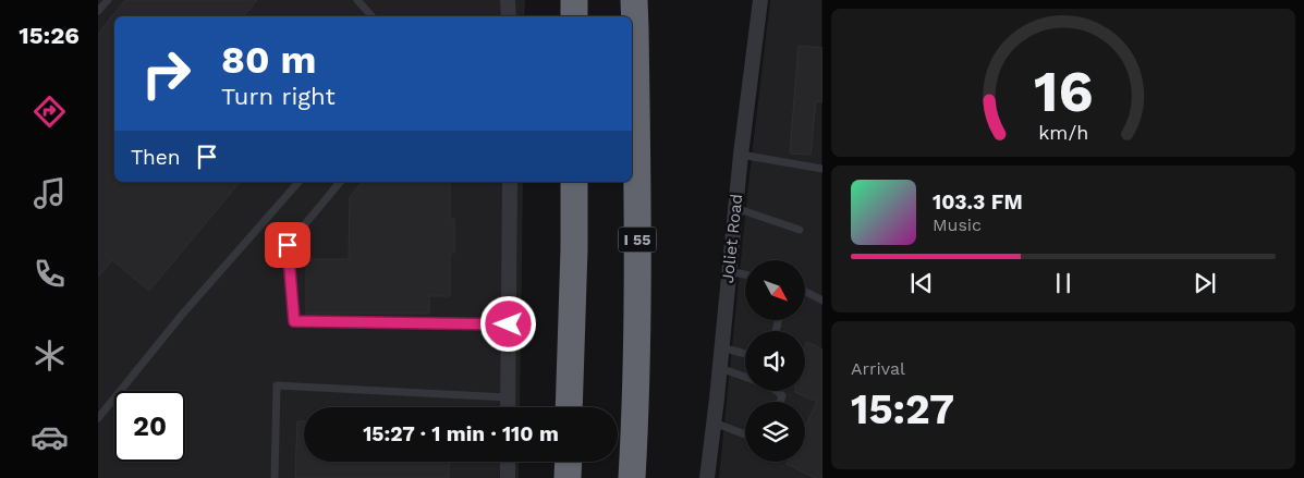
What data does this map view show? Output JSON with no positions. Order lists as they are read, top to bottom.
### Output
{
  "streets": {
    "highway": ["I 55"],
    "street": ["Joliet Road"]
  },
  "north": "bottom right",
  "page": {
    "tabs": "15:26",
    "turn": ["80 m", "Turn right"],
    "then": "Then",
    "song": ["103.3 FM", "Music"],
    "tile": ["Arrival", "15:27"],
    "limit": "20",
    "trip": "15:27 · 1 min · 110 m",
    "gauge": ["16", "km/h"]
  }
}
